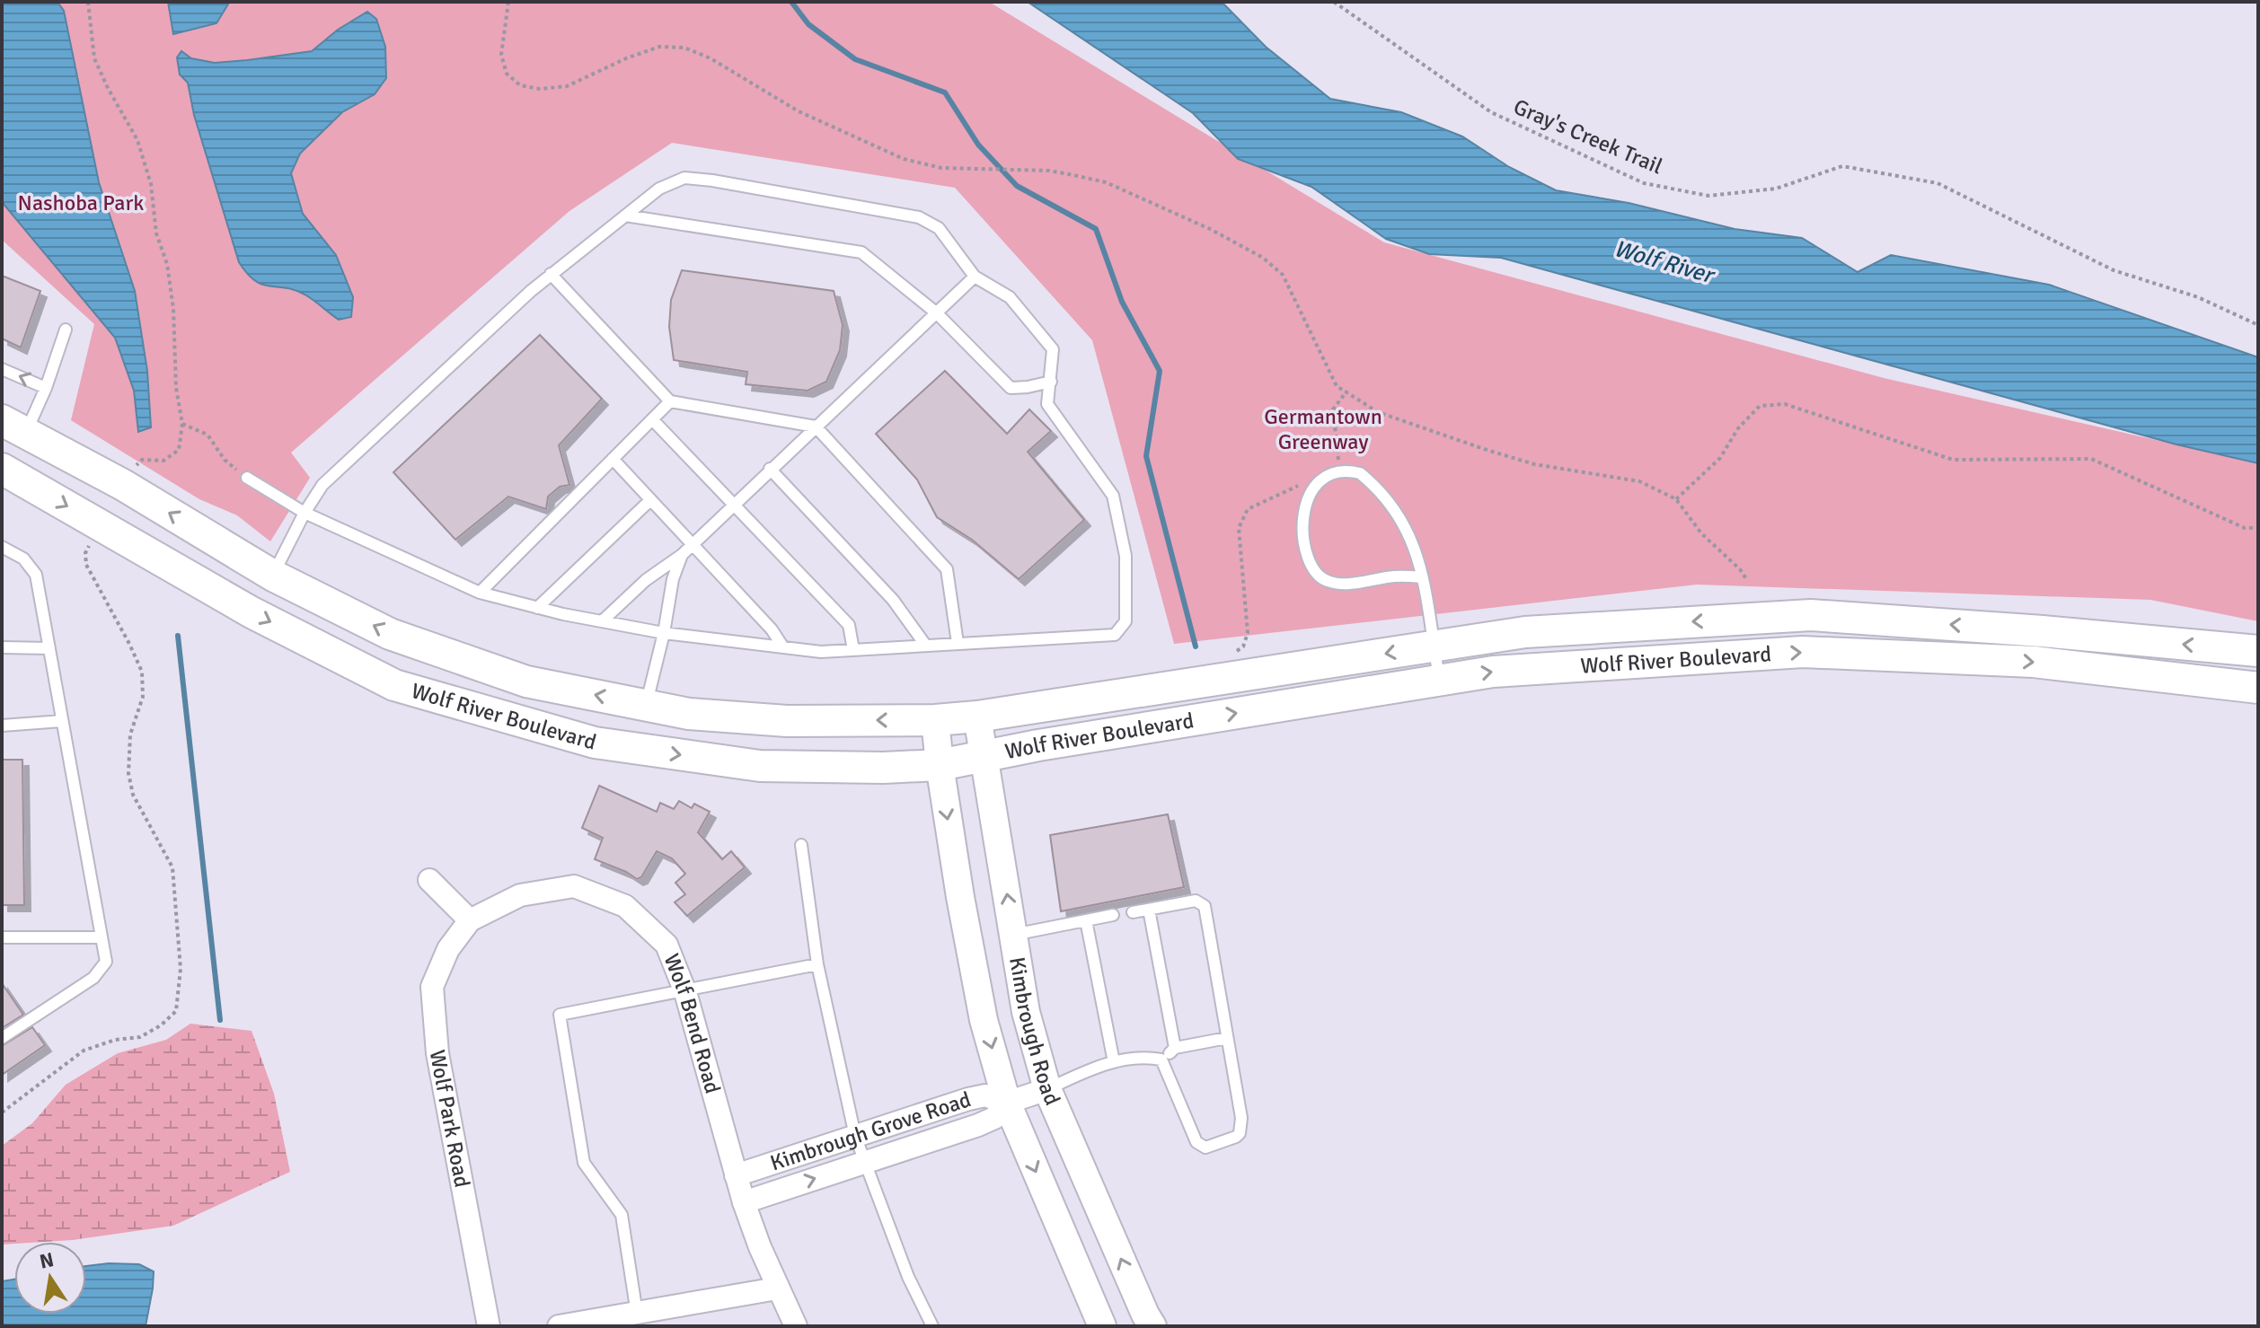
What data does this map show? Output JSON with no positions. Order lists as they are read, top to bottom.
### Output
{
  "streets": {
    "main road": ["Wolf River Boulevard"],
    "street": [
      "Wolf Bend Road",
      "Kimbrough Road",
      "Wolf Park Road",
      "Kimbrough Grove Road"
    ],
    "path": ["Gray's Creek Trail"]
  },
  "crossings": [
    ["Wolf River Boulevard", "Kimbrough Road"],
    ["Wolf Bend Road", "Wolf Park Road"],
    ["Wolf Bend Road", "Kimbrough Grove Road"],
    ["Kimbrough Road", "Kimbrough Grove Road"]
  ],
  "water": ["Wolf River"],
  "parks": ["Nashoba Park", "Germantown Greenway"],
  "north": "top"
}
